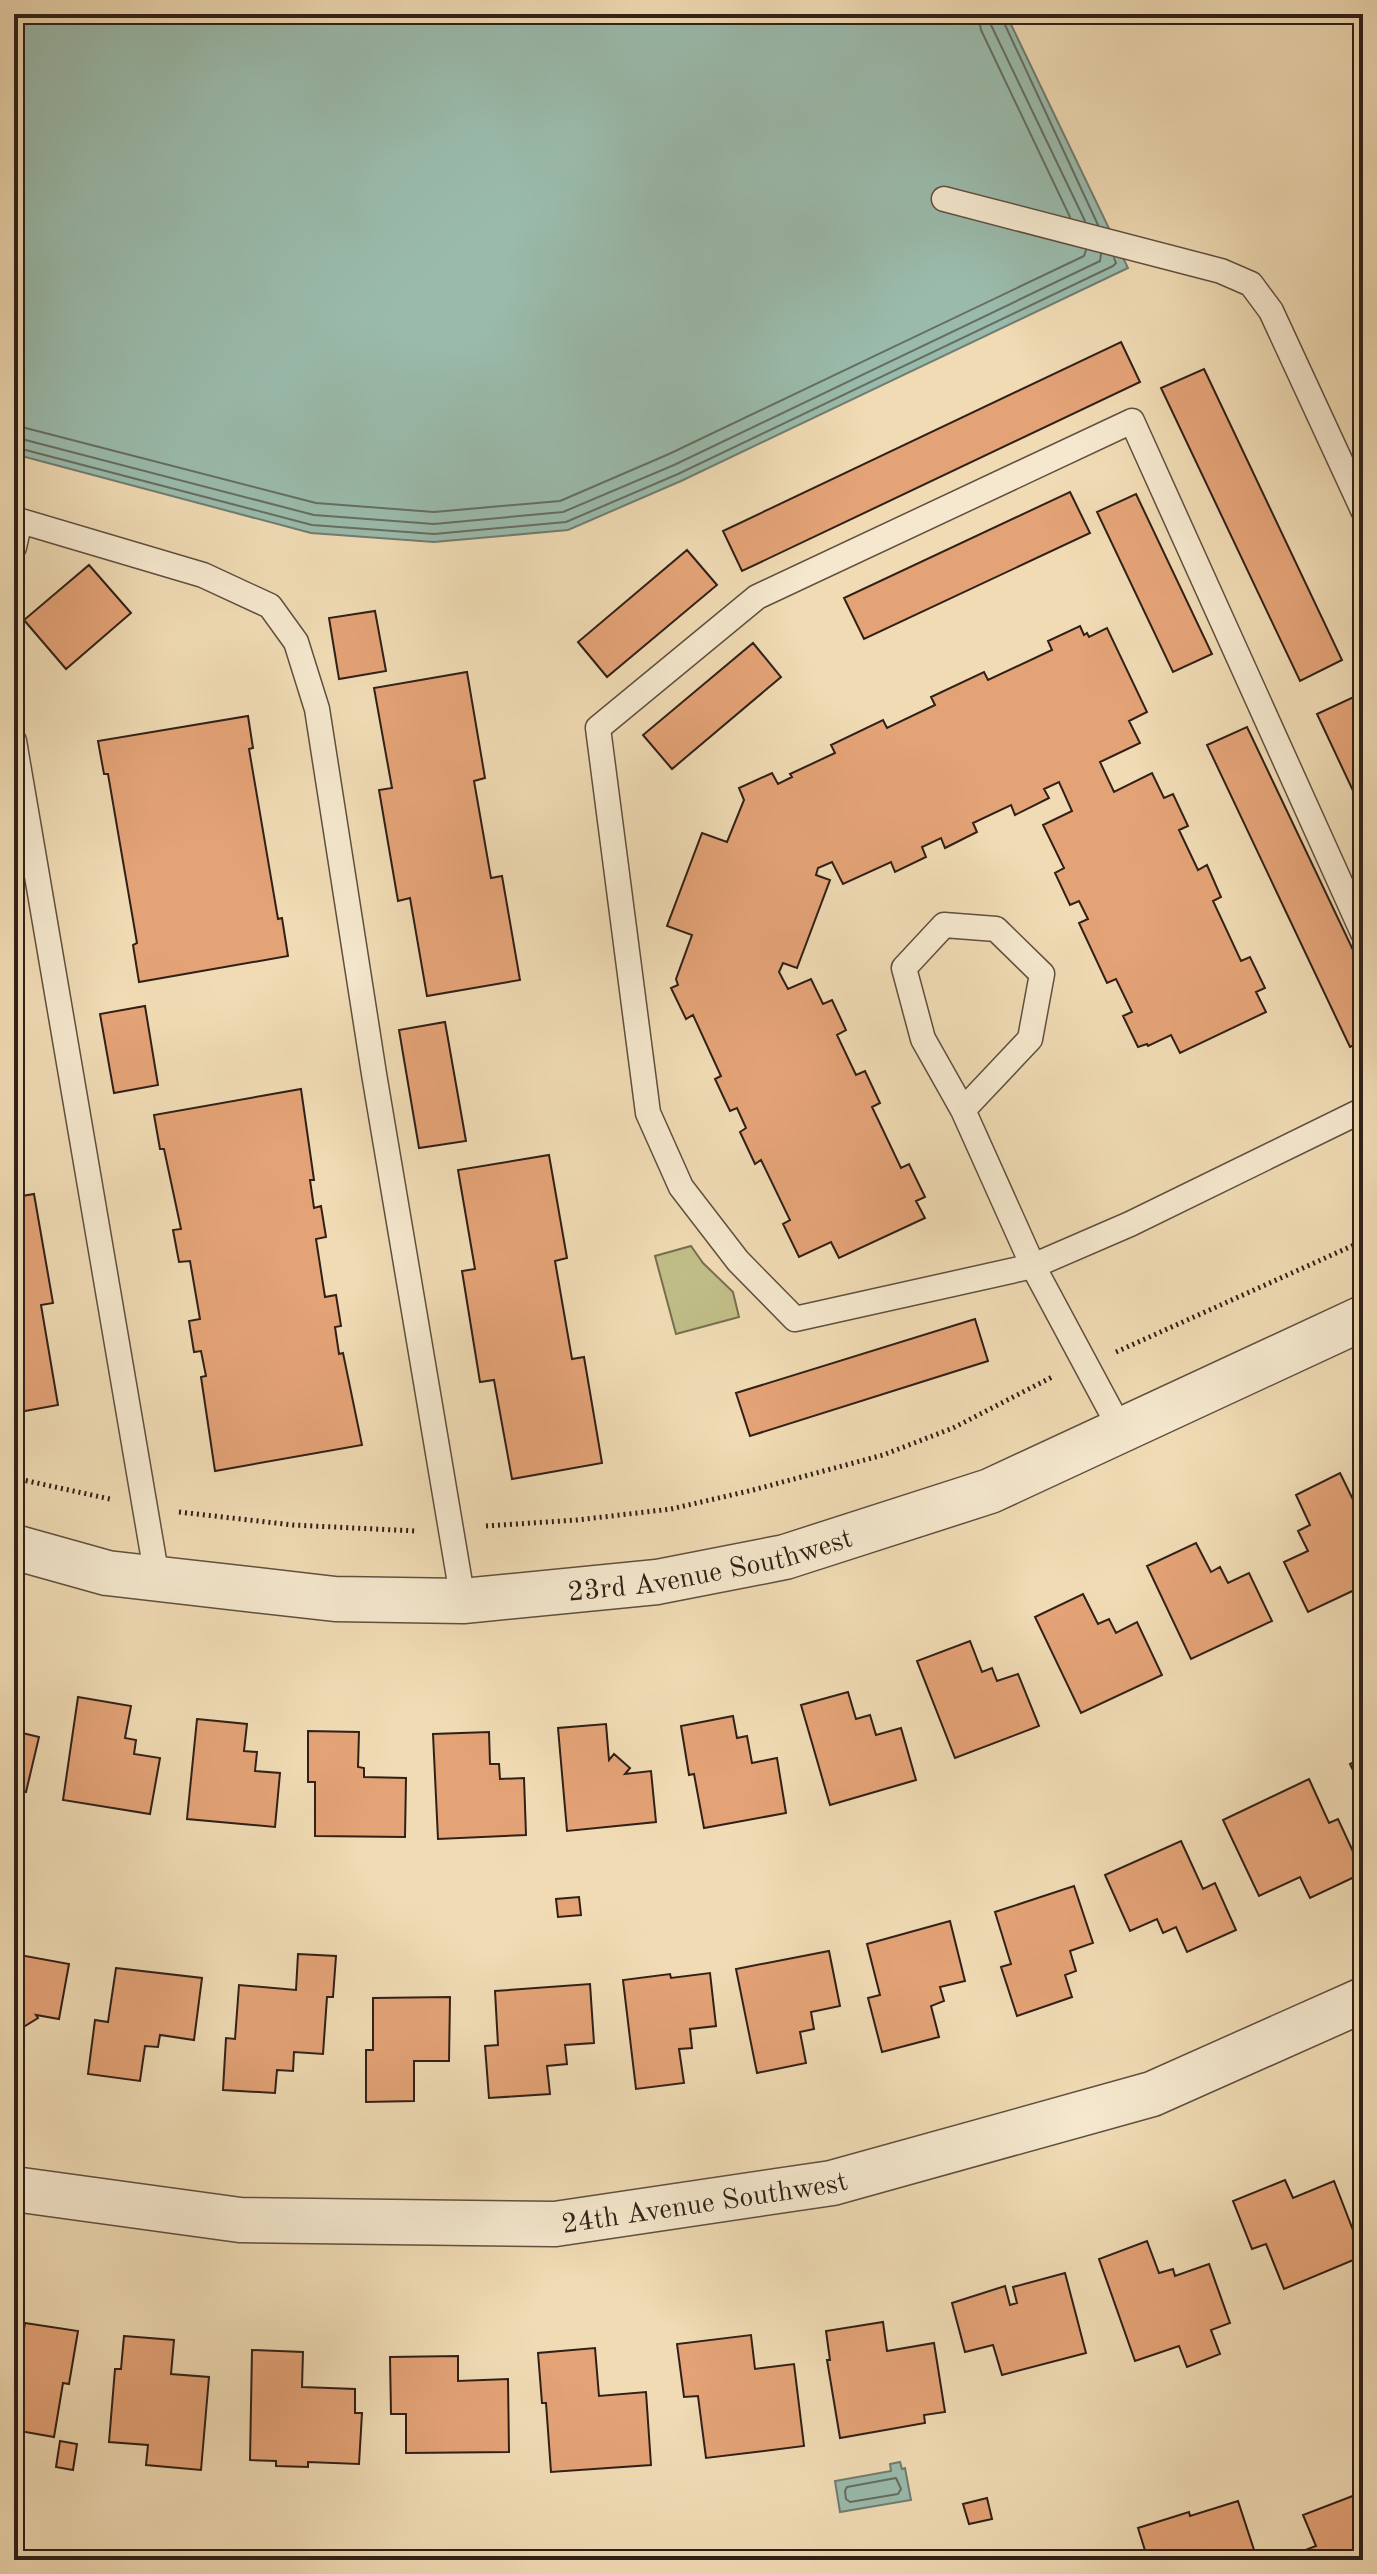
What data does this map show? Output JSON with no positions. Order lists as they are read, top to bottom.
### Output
{
  "streets": {
    "street": ["23rd Avenue Southwest", "24th Avenue Southwest"]
  }
}
